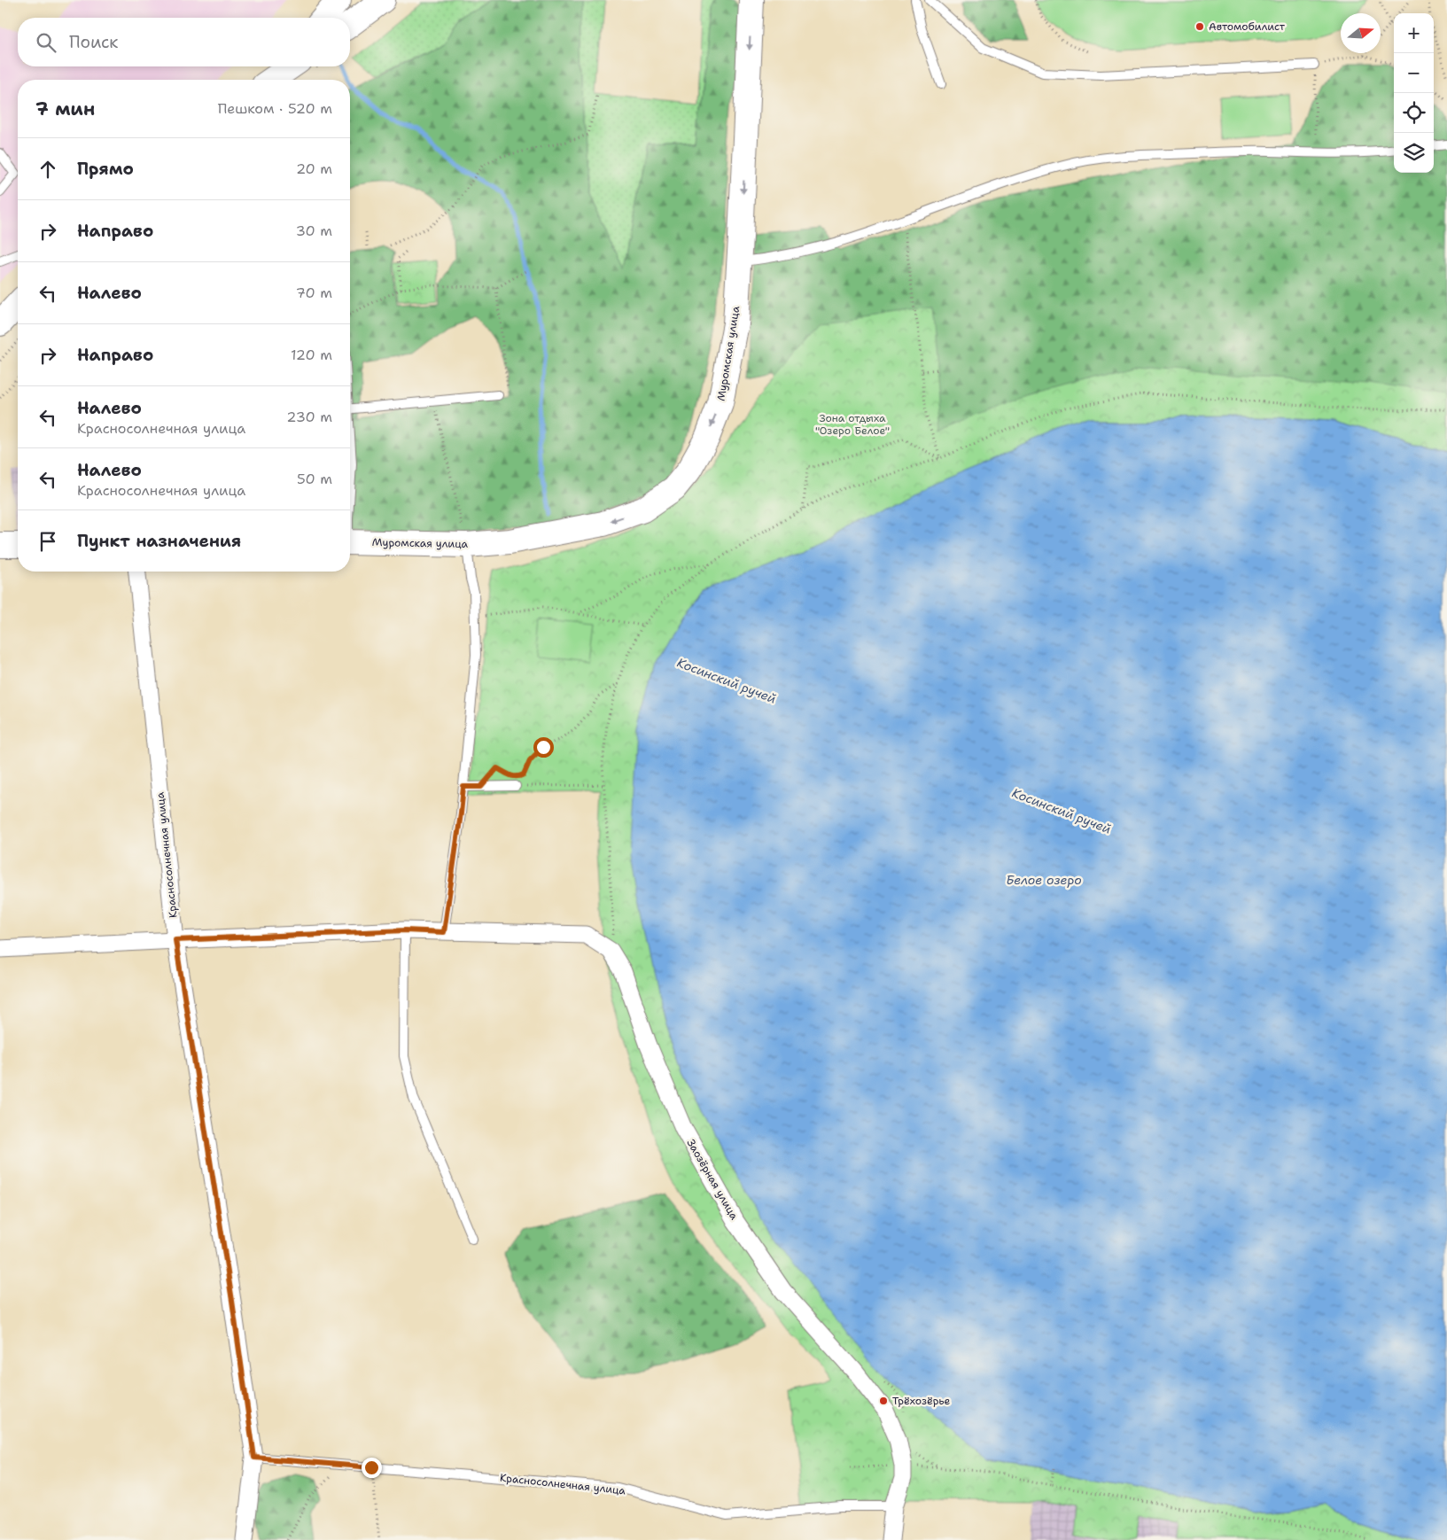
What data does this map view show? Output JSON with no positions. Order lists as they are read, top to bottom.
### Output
{
  "streets": {
    "street": ["Муромская улица", "Красносолнечная улица", "Заозёрная улица"]
  },
  "crossings": [
    ["Красносолнечная улица", "Заозёрная улица"]
  ],
  "one_way": ["Муромская улица"],
  "water": ["Косинский ручей", "Белое озеро"],
  "parks": ["Зона отдыха \"Озеро Белое\""],
  "places": ["Автомобилист", "Трёхозёрье"],
  "north": "right",
  "page": {
    "map_buttons": ["+", "−"],
    "search": "Поиск",
    "heading": ["7 мин", "Пешком · 520 m"],
    "list": [
      ["Прямо", "20 m"],
      ["Направо", "30 m"],
      ["Налево", "70 m"],
      ["Направо", "120 m"],
      ["Налево", "Красносолнечная улица", "230 m"],
      ["Налево", "Красносолнечная улица", "50 m"],
      "Пункт назначения"
    ]
  }
}
